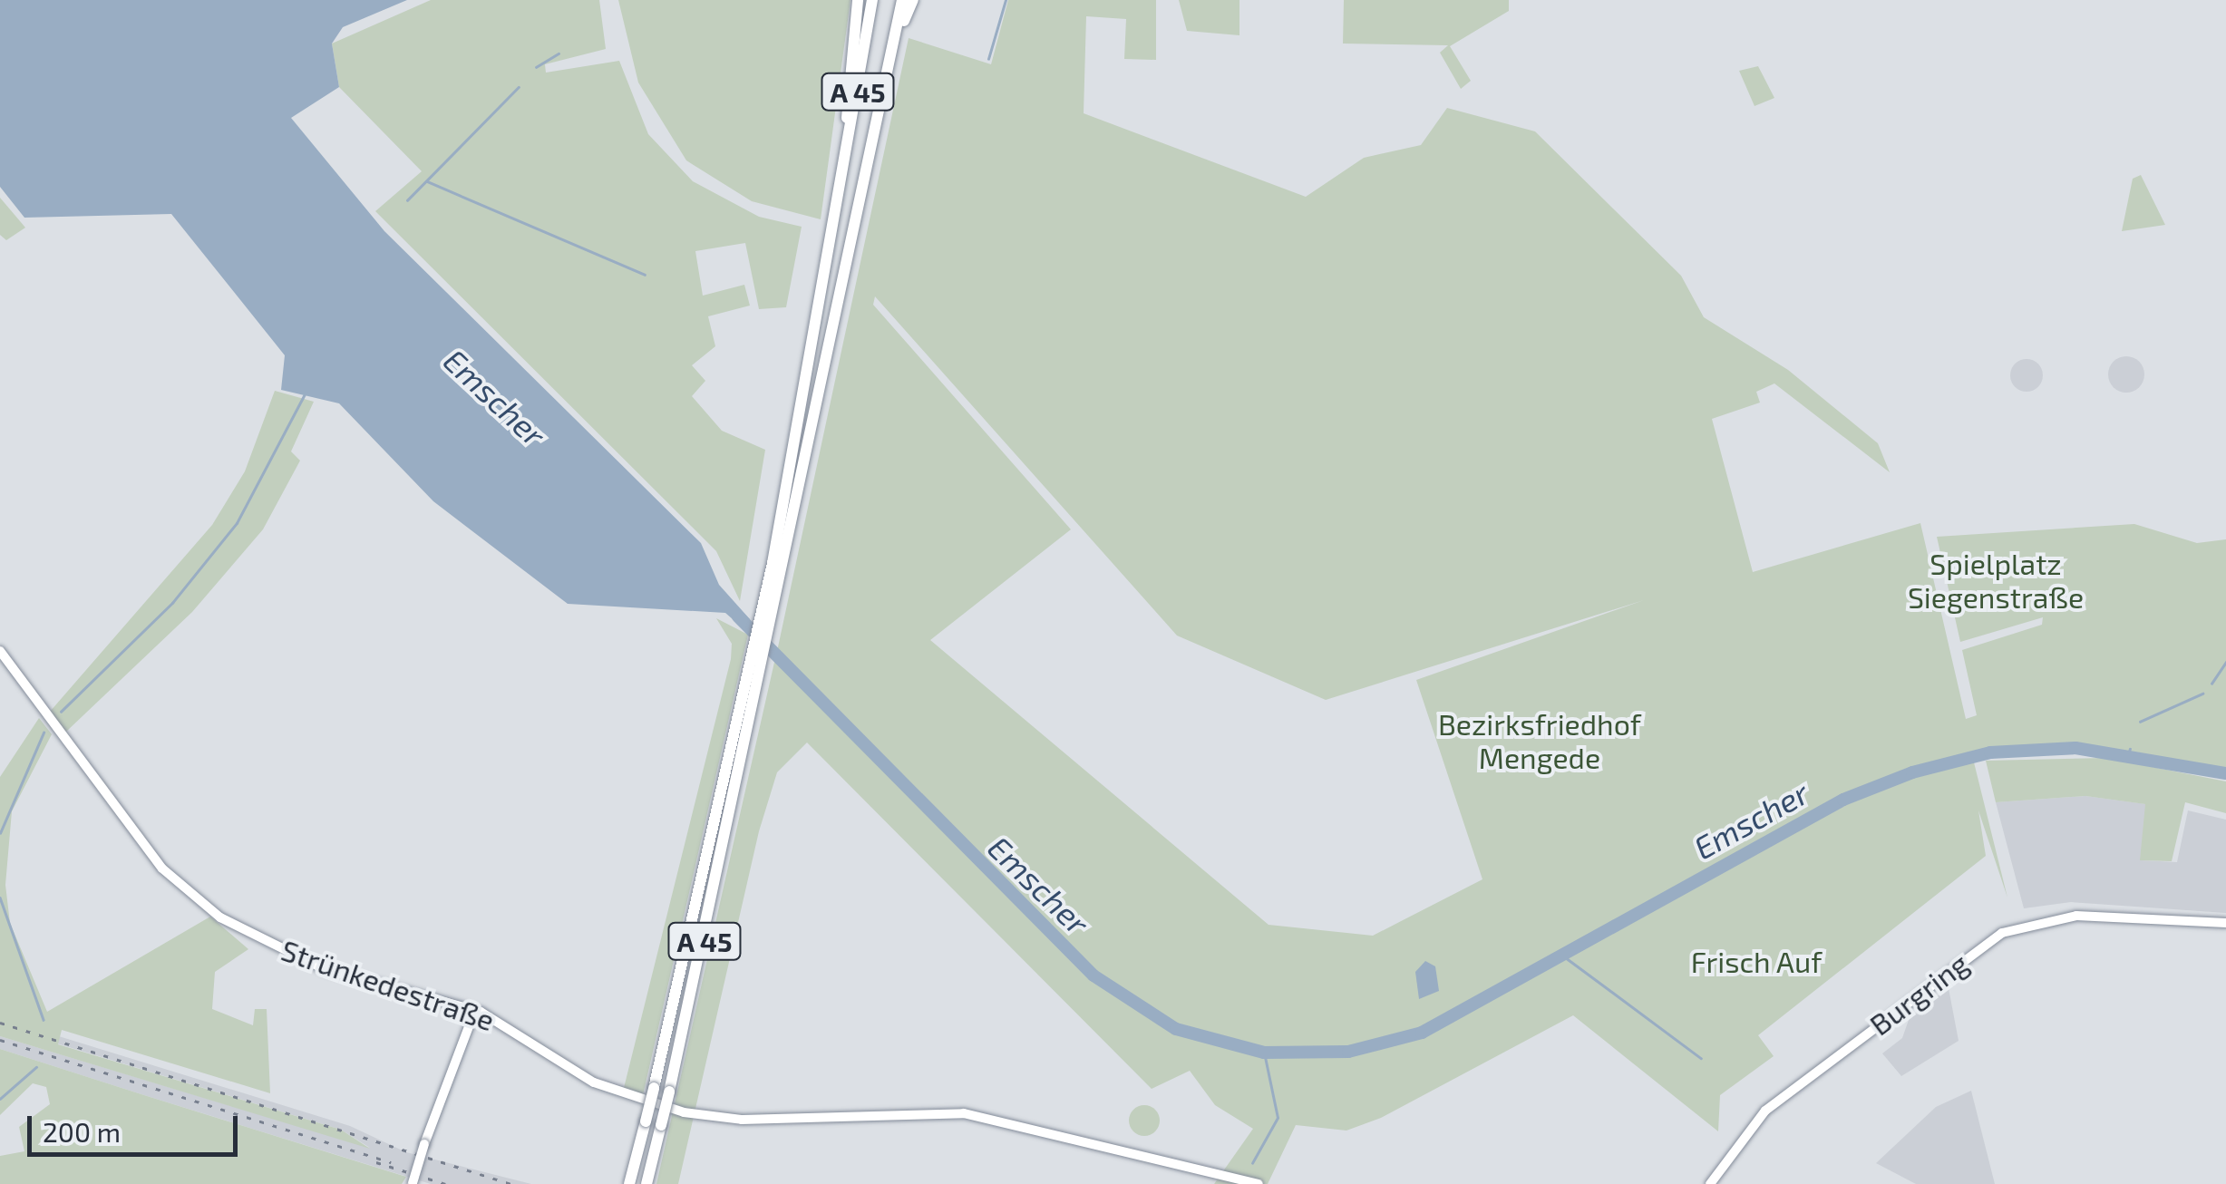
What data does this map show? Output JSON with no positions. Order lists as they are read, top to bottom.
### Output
{
  "streets": {
    "highway": ["A 45"],
    "main road": ["Strünkedestraße", "Burgring"]
  },
  "water": ["Emscher"],
  "parks": ["Spielplatz Siegenstraße", "Bezirksfriedhof Mengede", "Frisch Auf"],
  "scale_bar": "200 m"
}
